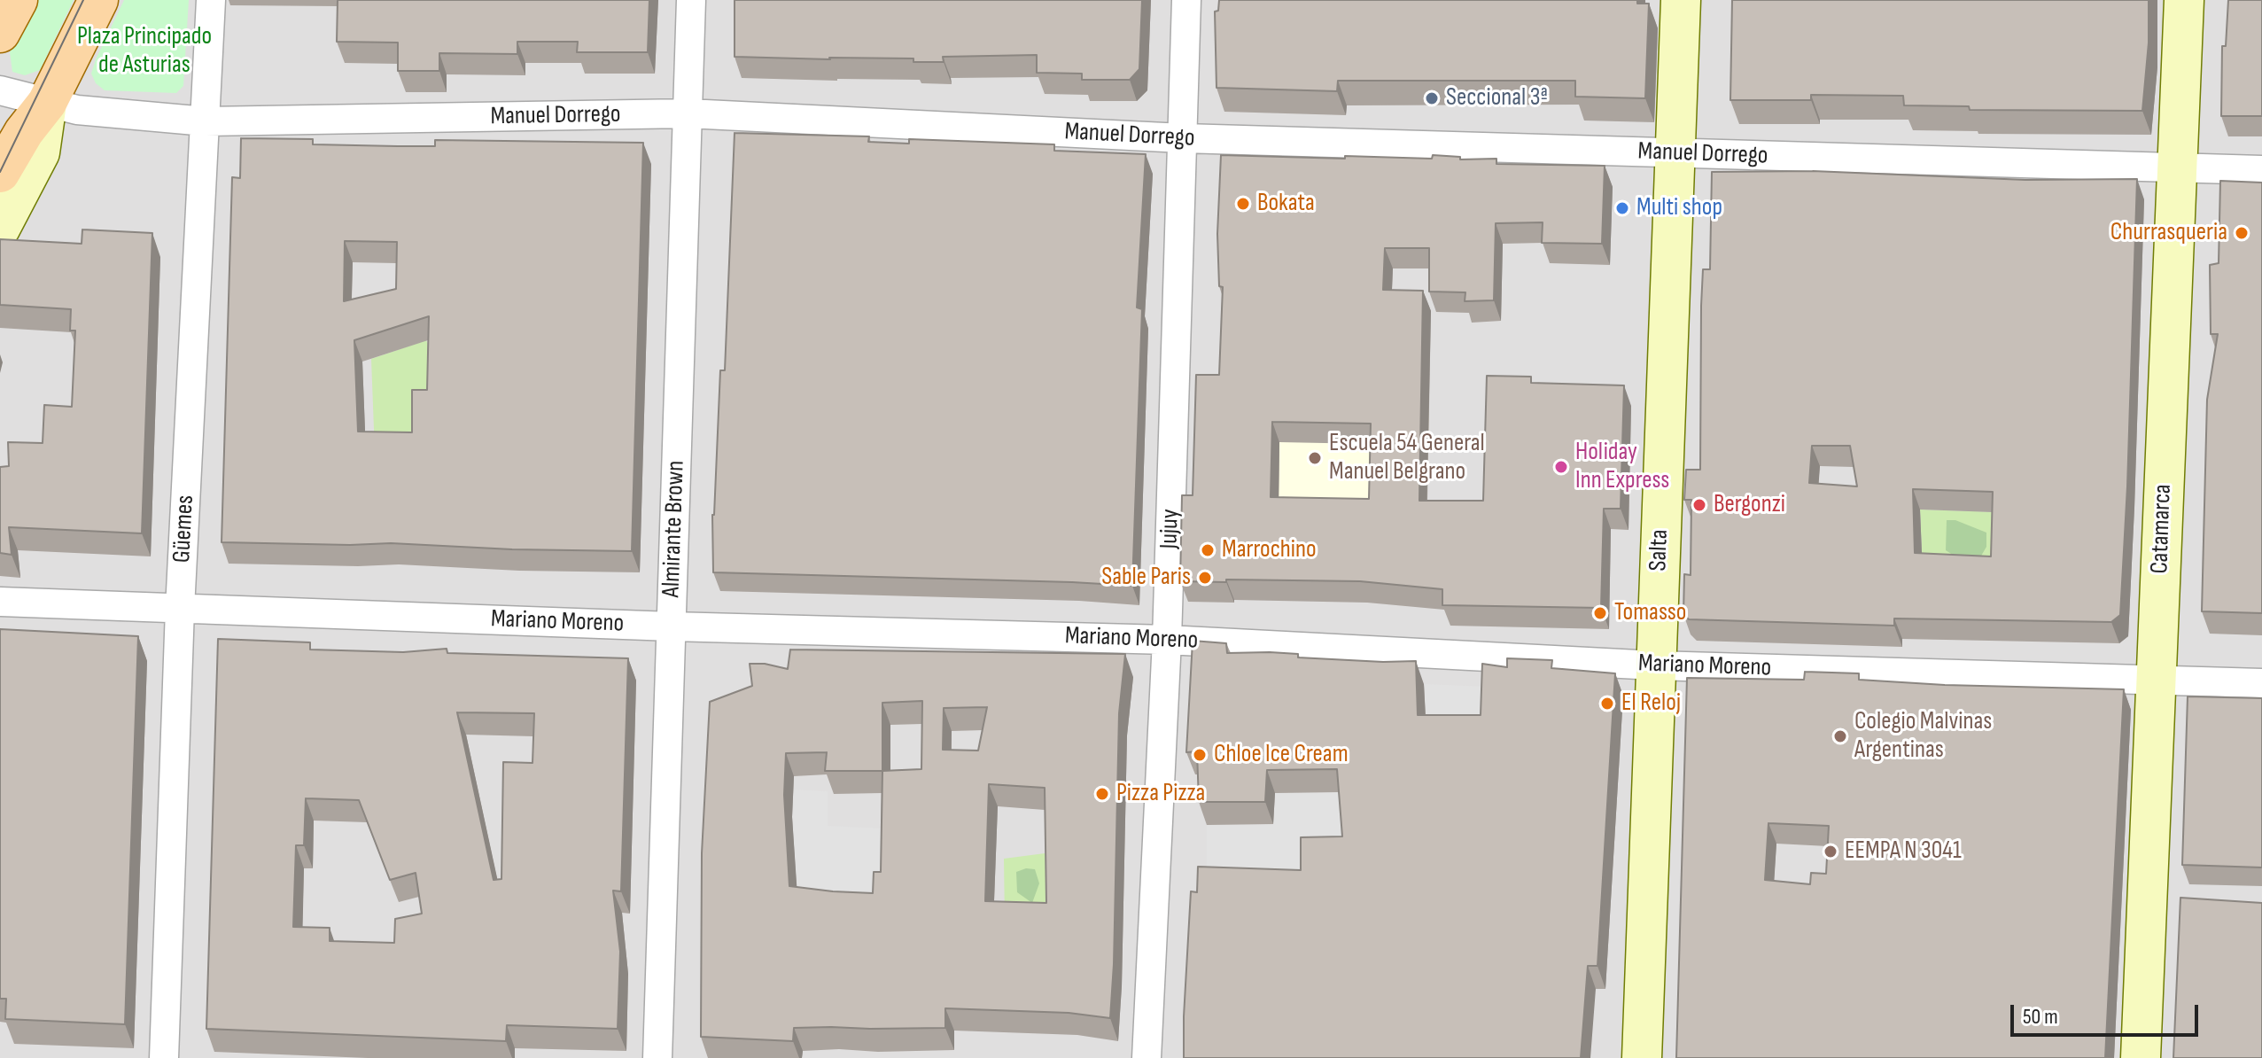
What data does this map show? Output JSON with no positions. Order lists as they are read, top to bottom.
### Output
{
  "streets": {
    "main road": ["Catamarca", "Salta"],
    "street": [
      "Manuel Dorrego",
      "Güemes",
      "Almirante Brown",
      "Jujuy",
      "Mariano Moreno"
    ]
  },
  "crossings": [
    ["Manuel Dorrego", "Güemes"],
    ["Manuel Dorrego", "Almirante Brown"],
    ["Manuel Dorrego", "Jujuy"],
    ["Manuel Dorrego", "Catamarca"],
    ["Manuel Dorrego", "Salta"],
    ["Güemes", "Mariano Moreno"],
    ["Almirante Brown", "Mariano Moreno"],
    ["Jujuy", "Mariano Moreno"],
    ["Catamarca", "Mariano Moreno"],
    ["Salta", "Mariano Moreno"]
  ],
  "parks": ["Plaza Principado de Asturias"],
  "places": [
    "Seccional 3ª",
    "Bokata",
    "Multi shop",
    "Churrasqueria",
    "Escuela 54 General Manuel Belgrano",
    "Holiday Inn Express",
    "Bergonzi",
    "Marrochino",
    "Sable Paris",
    "Tomasso",
    "El Reloj",
    "Colegio Malvinas Argentinas",
    "Chloe Ice Cream",
    "Pizza Pizza",
    "EEMPA N 3041"
  ],
  "scale_bar": "50 m"
}
